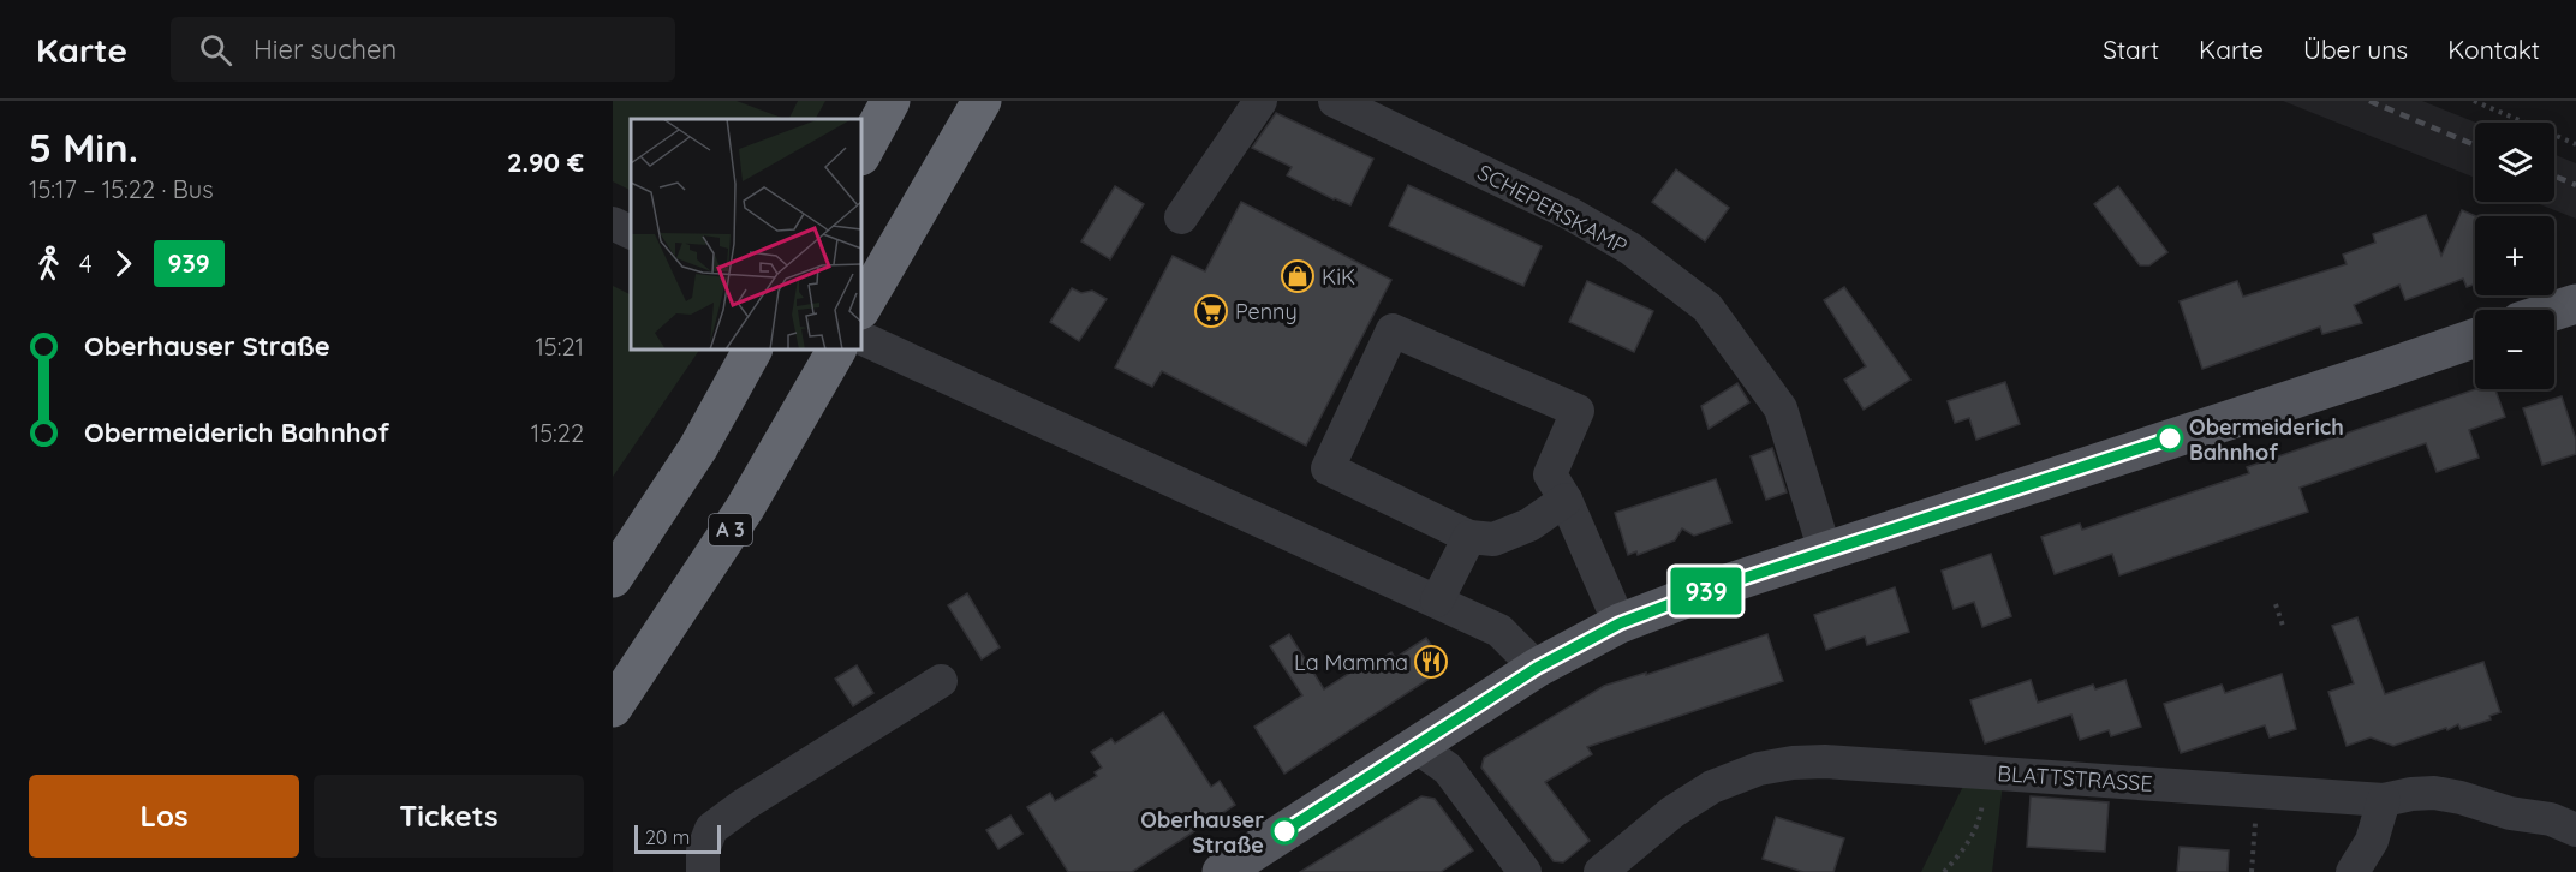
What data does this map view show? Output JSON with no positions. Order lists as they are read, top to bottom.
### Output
{
  "streets": {
    "highway": ["A 3"],
    "street": ["SCHEPERSKAMP", "BLATTSTRASSE"]
  },
  "places": {
    "shop": ["KiK"],
    "supermarket": ["Penny"],
    "other": ["Obermeiderich Bahnhof", "Oberhauser Straße"],
    "restaurant": ["La Mamma"]
  },
  "lines": ["bus line 939"],
  "scale_bar": "20 m",
  "page": {
    "header": "Karte",
    "search": "Hier suchen",
    "nav": [
      "Start",
      "Karte",
      "Über uns",
      "Kontakt"
    ],
    "heading": ["5 Min.", "15:17 – 15:22 · Bus", "2.90 €"],
    "on_map": "939",
    "map_buttons": ["+", "−"],
    "legs": ["4", "939"],
    "list": [
      {
        "name": "Oberhauser Straße",
        "value": "15:21"
      },
      {
        "name": "Obermeiderich Bahnhof",
        "value": "15:22"
      }
    ],
    "buttons": ["Los", "Tickets"],
    "scale": "20 m"
  }
}
